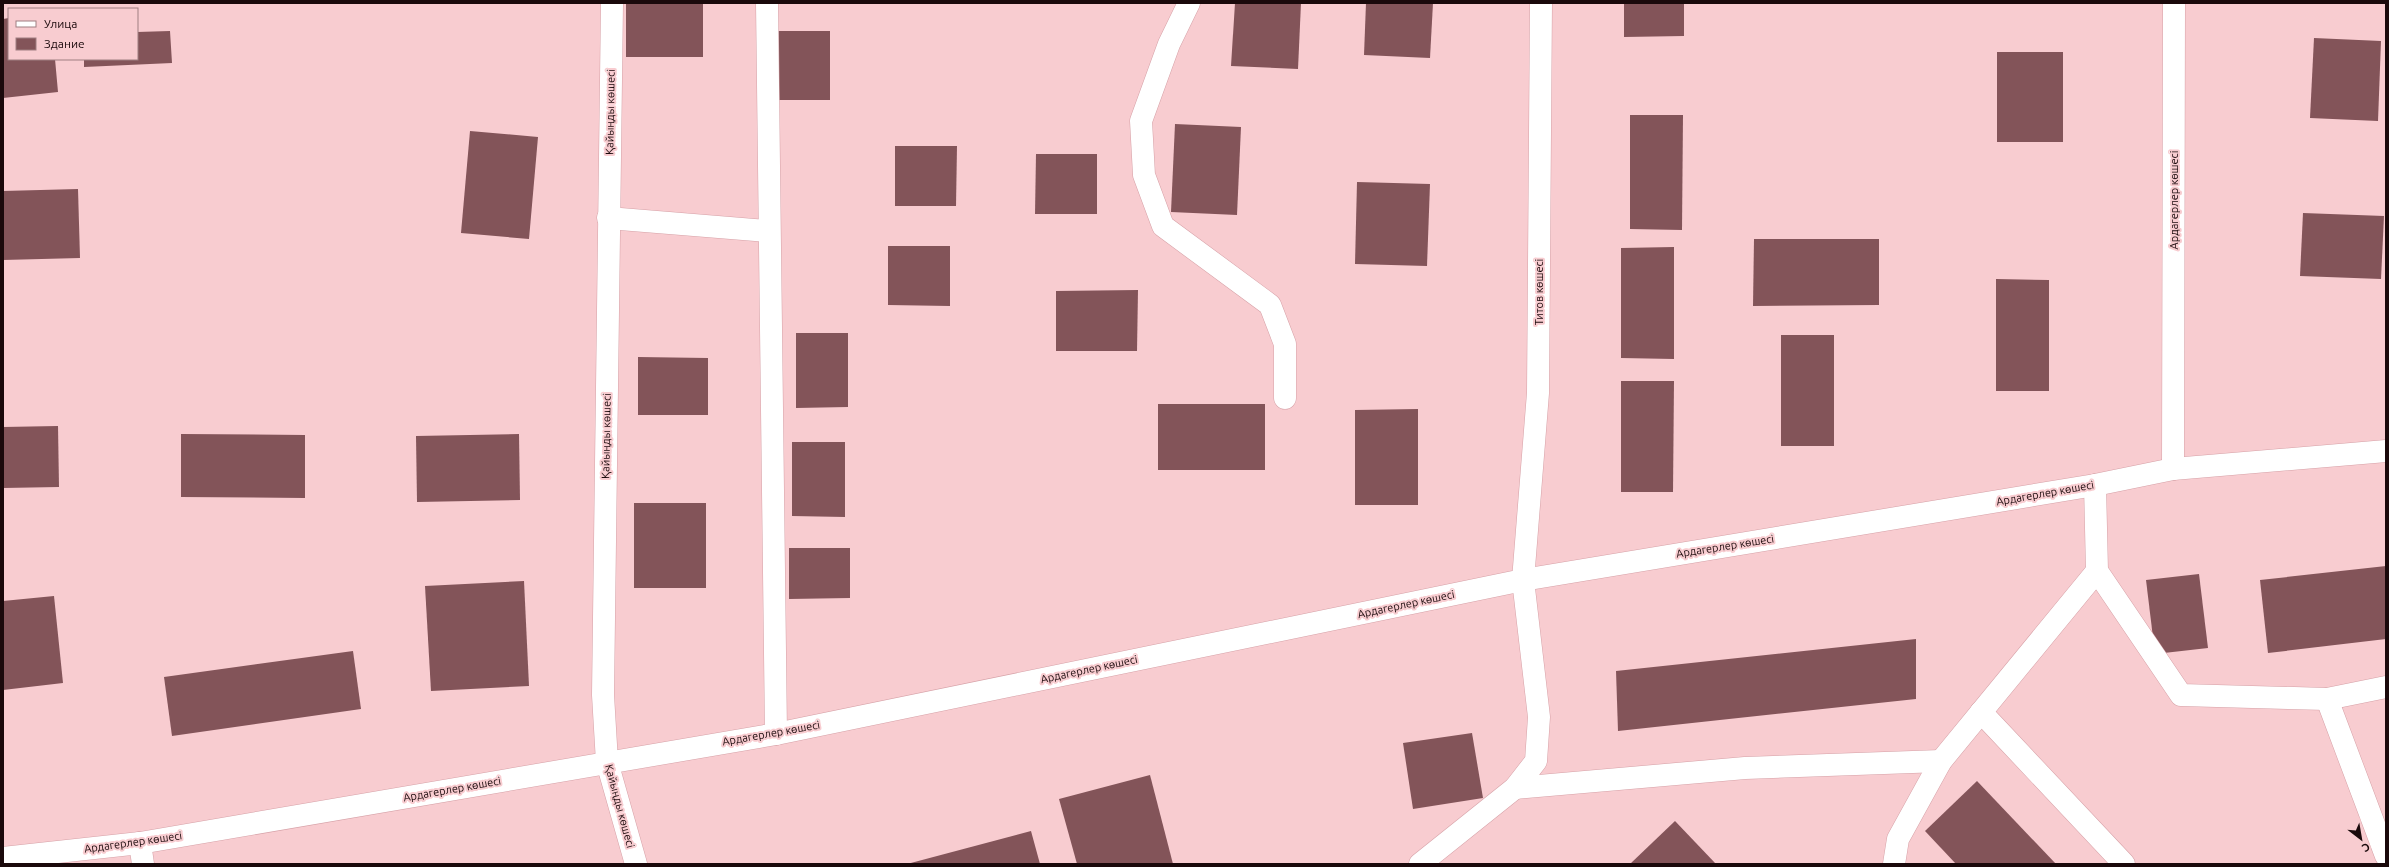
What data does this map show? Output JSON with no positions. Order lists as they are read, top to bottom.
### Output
{
  "streets": {
    "street": ["Қайыңды көшесі", "Ардагерлер көшесі", "Титов көшесі"]
  },
  "crossings": [
    ["Қайыңды көшесі", "Ардагерлер көшесі"],
    ["Ардагерлер көшесі", "Титов көшесі"]
  ],
  "legend": ["Улица", "Здание"],
  "north": "bottom right"
}
